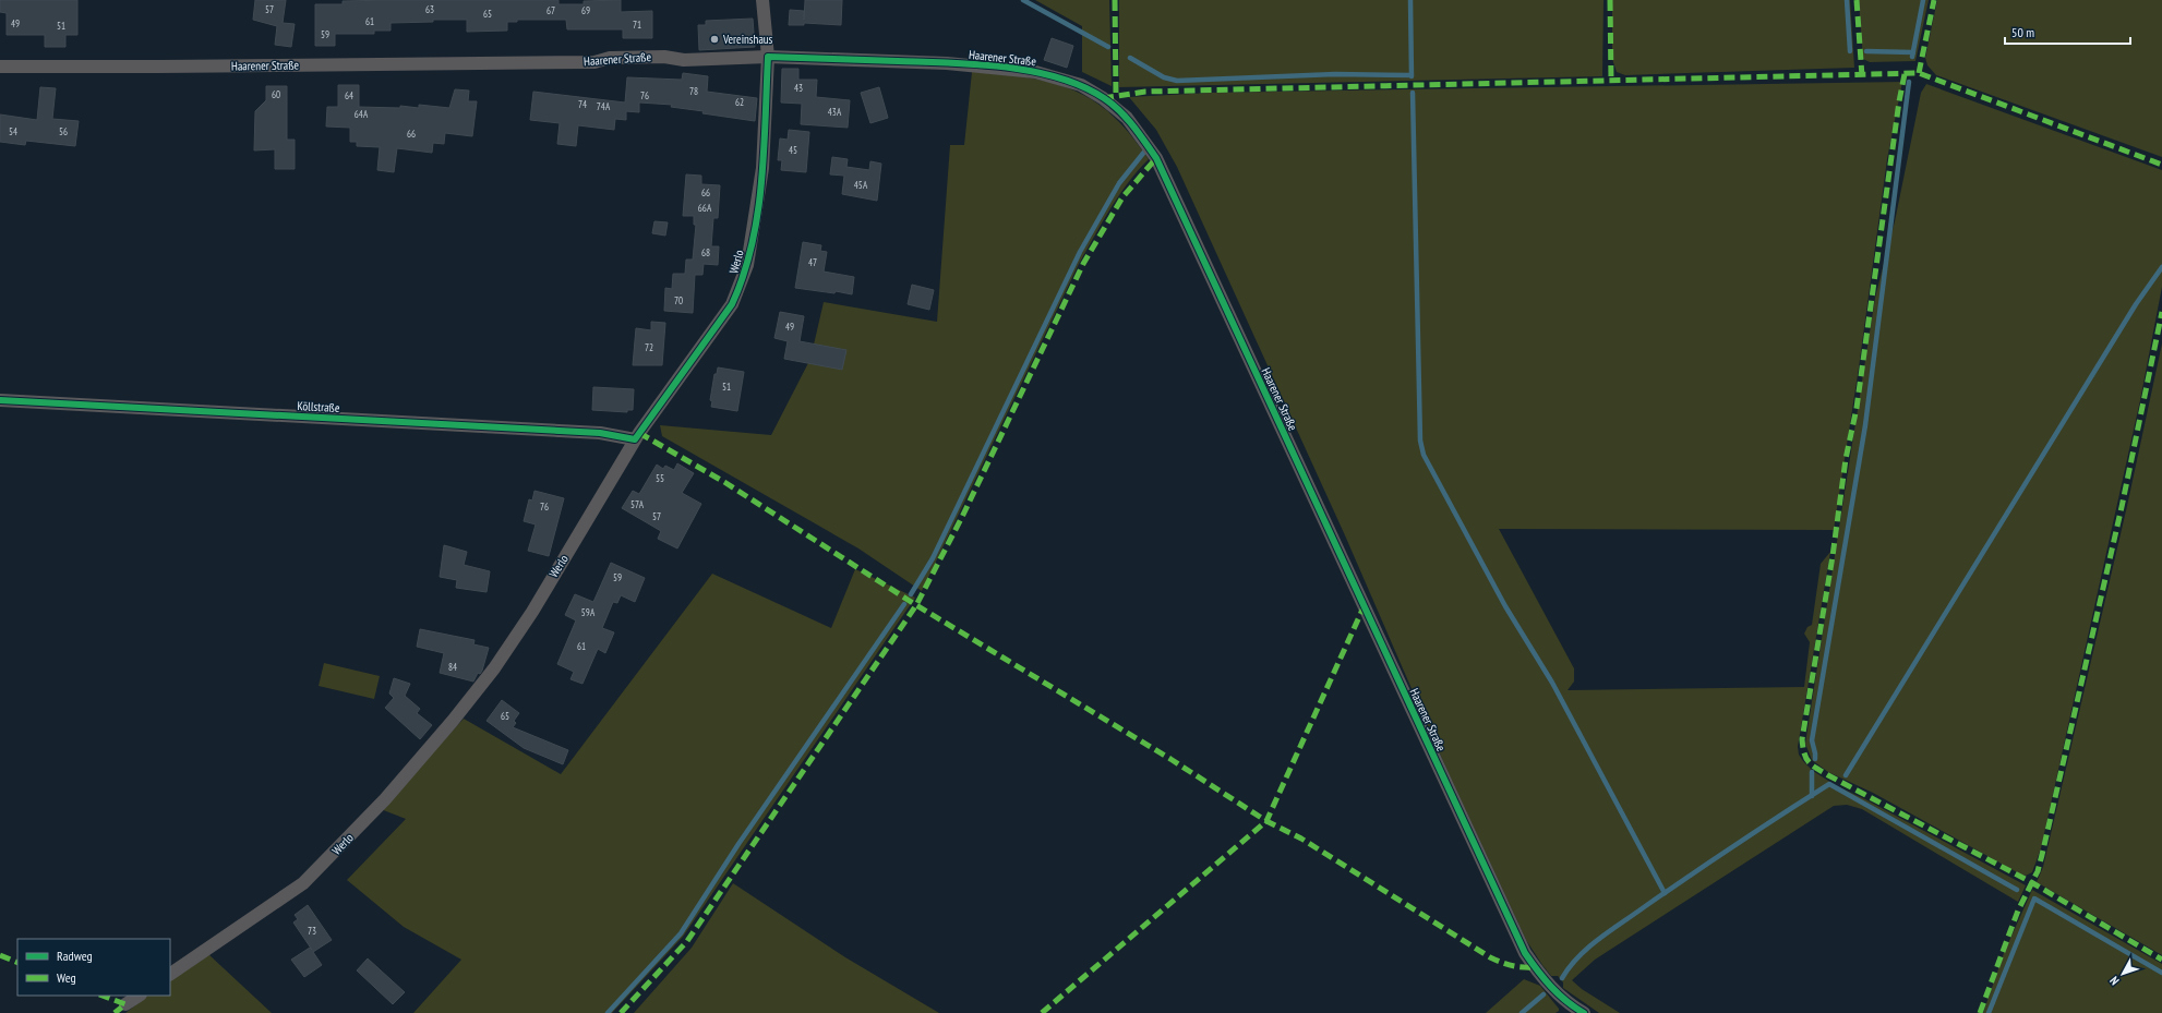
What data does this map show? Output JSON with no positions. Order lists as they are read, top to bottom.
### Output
{
  "streets": {
    "street": ["Haarener Straße", "Werlo", "Köllstraße"]
  },
  "crossings": [
    ["Haarener Straße", "Werlo"],
    ["Werlo", "Köllstraße"]
  ],
  "places": ["Vereinshaus"],
  "house_numbers": [
    "57",
    "63",
    "67",
    "69",
    "65",
    "61",
    "49",
    "71",
    "51",
    "59",
    "43",
    "78",
    "60",
    "64",
    "76",
    "62",
    "74",
    "74A",
    "43A",
    "64A",
    "54",
    "56",
    "66",
    "45",
    "45A",
    "66",
    "66A",
    "68",
    "47",
    "70",
    "49",
    "72",
    "51",
    "55",
    "57A",
    "76",
    "57",
    "59",
    "59A",
    "61",
    "84",
    "65",
    "73"
  ],
  "legend": ["Radweg", "Weg"],
  "scale_bar": "50 m",
  "north": "bottom left"
}
